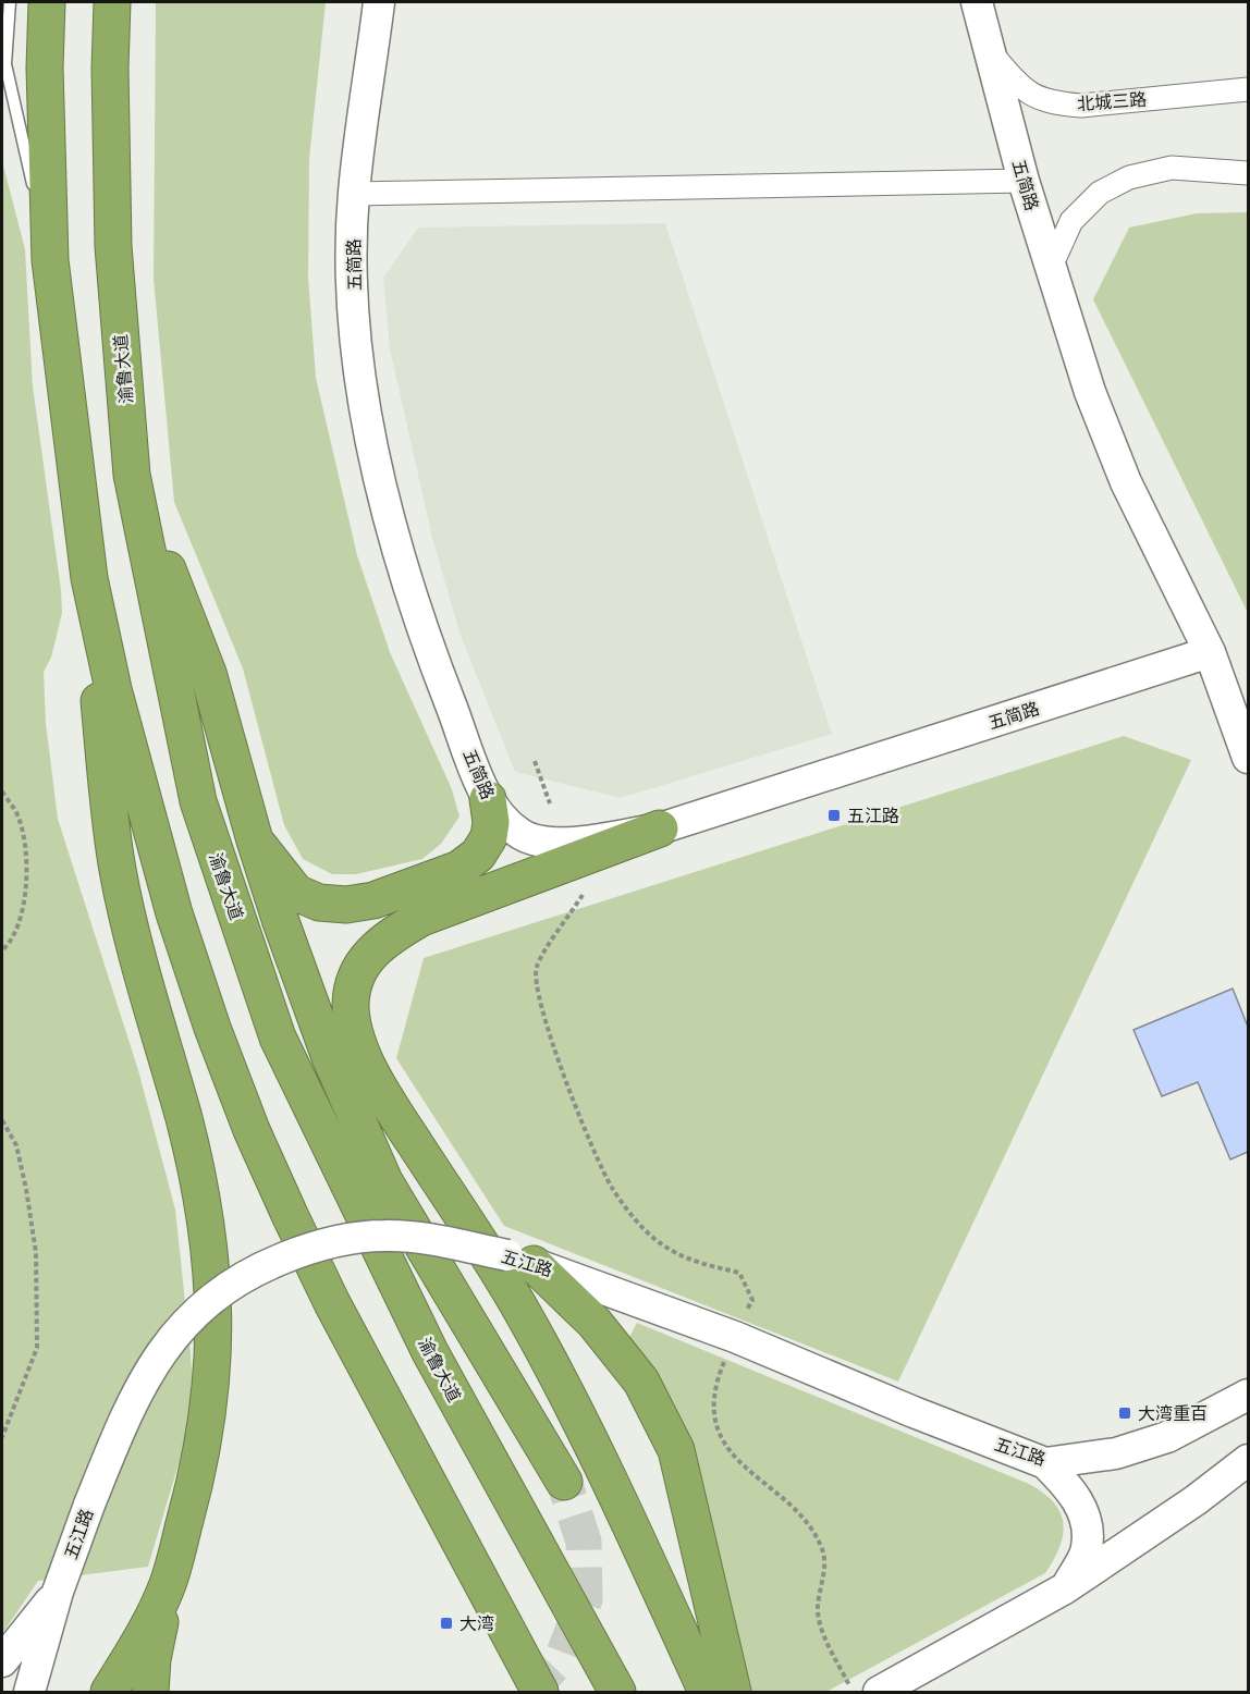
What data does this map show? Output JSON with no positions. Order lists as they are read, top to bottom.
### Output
{
  "streets": {
    "highway": ["渝鲁大道"],
    "main road": ["五简路", "五江路"],
    "street": ["北城三路"]
  },
  "crossings": [
    ["北城三路", "五简路"]
  ],
  "places": {
    "transit": ["五江路", "大湾重百", "大湾"]
  }
}
